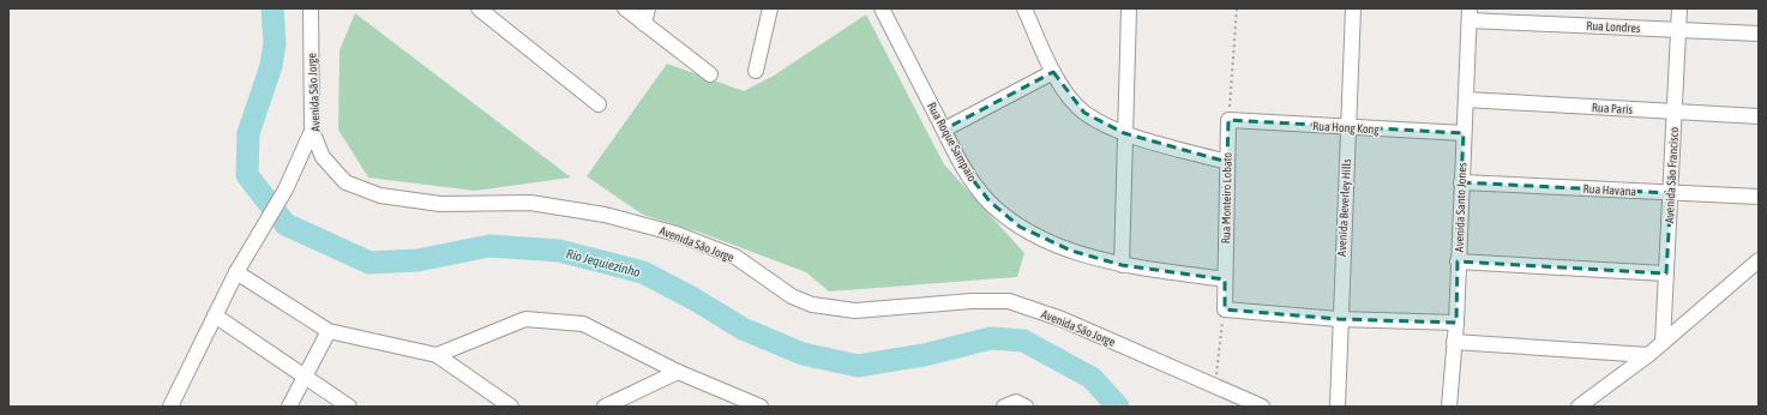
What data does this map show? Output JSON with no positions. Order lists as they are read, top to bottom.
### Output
{
  "streets": {
    "street": [
      "Rua Londres",
      "Avenida São Jorge",
      "Rua Paris",
      "Rua Hong Kong",
      "Rua Roque Sampaio",
      "Avenida São Francisco",
      "Rua Havana",
      "Rua Monteiro Lobato",
      "Avenida Beverley Hills",
      "Avenida Santo Jones"
    ]
  },
  "crossings": [
    ["Rua Londres", "Avenida São Francisco"],
    ["Rua Londres", "Avenida Santo Jones"],
    ["Rua Paris", "Avenida São Francisco"],
    ["Rua Paris", "Avenida Santo Jones"],
    ["Rua Hong Kong", "Rua Monteiro Lobato"],
    ["Rua Hong Kong", "Avenida Beverley Hills"],
    ["Rua Hong Kong", "Avenida Santo Jones"],
    ["Rua Roque Sampaio", "Rua Monteiro Lobato"],
    ["Avenida São Francisco", "Rua Havana"],
    ["Rua Havana", "Avenida Santo Jones"]
  ],
  "water": ["Rio Jequiezinho"]
}
